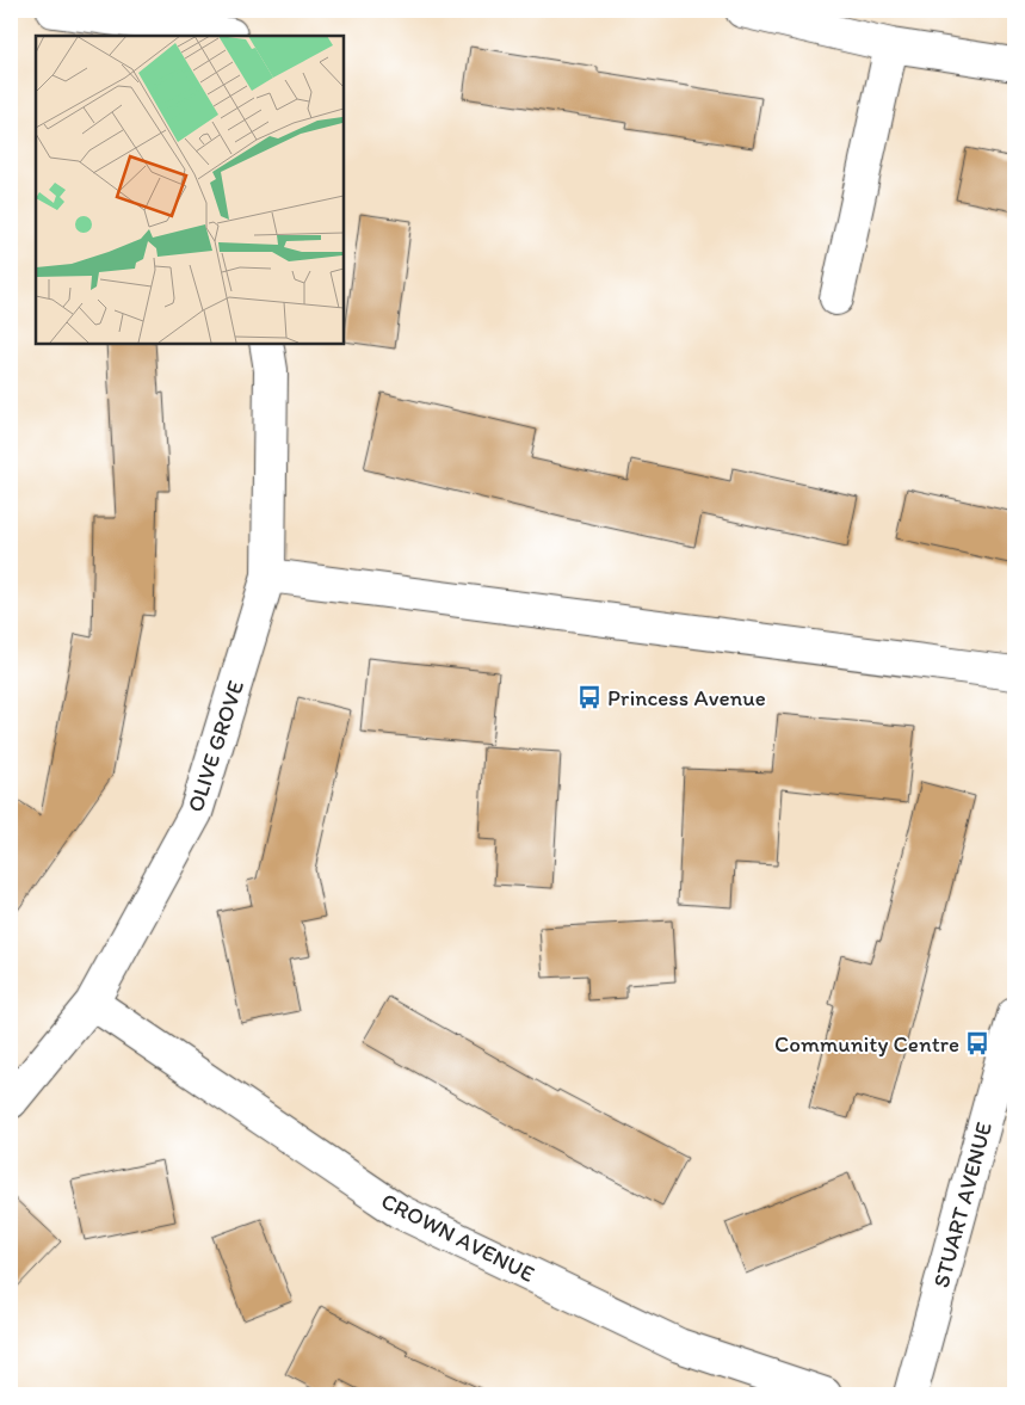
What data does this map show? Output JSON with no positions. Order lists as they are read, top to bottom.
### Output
{
  "streets": {
    "street": ["OLIVE GROVE", "STUART AVENUE", "CROWN AVENUE"]
  },
  "crossings": [
    ["OLIVE GROVE", "CROWN AVENUE"]
  ],
  "places": {
    "bus stop": ["Princess Avenue", "Community Centre"]
  }
}
